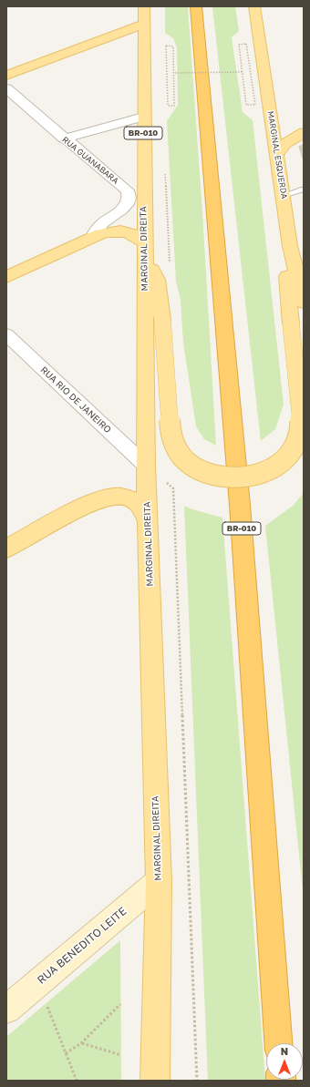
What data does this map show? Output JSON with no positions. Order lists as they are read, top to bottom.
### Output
{
  "streets": {
    "highway": ["BR-010"],
    "main road": ["MARGINAL ESQUERDA", "MARGINAL DIREITA"],
    "street": ["RUA GUANABARA", "RUA RIO DE JANEIRO", "RUA BENEDITO LEITE"]
  },
  "crossings": [
    ["MARGINAL DIREITA", "RUA RIO DE JANEIRO"],
    ["MARGINAL DIREITA", "RUA BENEDITO LEITE"]
  ],
  "north": "top"
}
